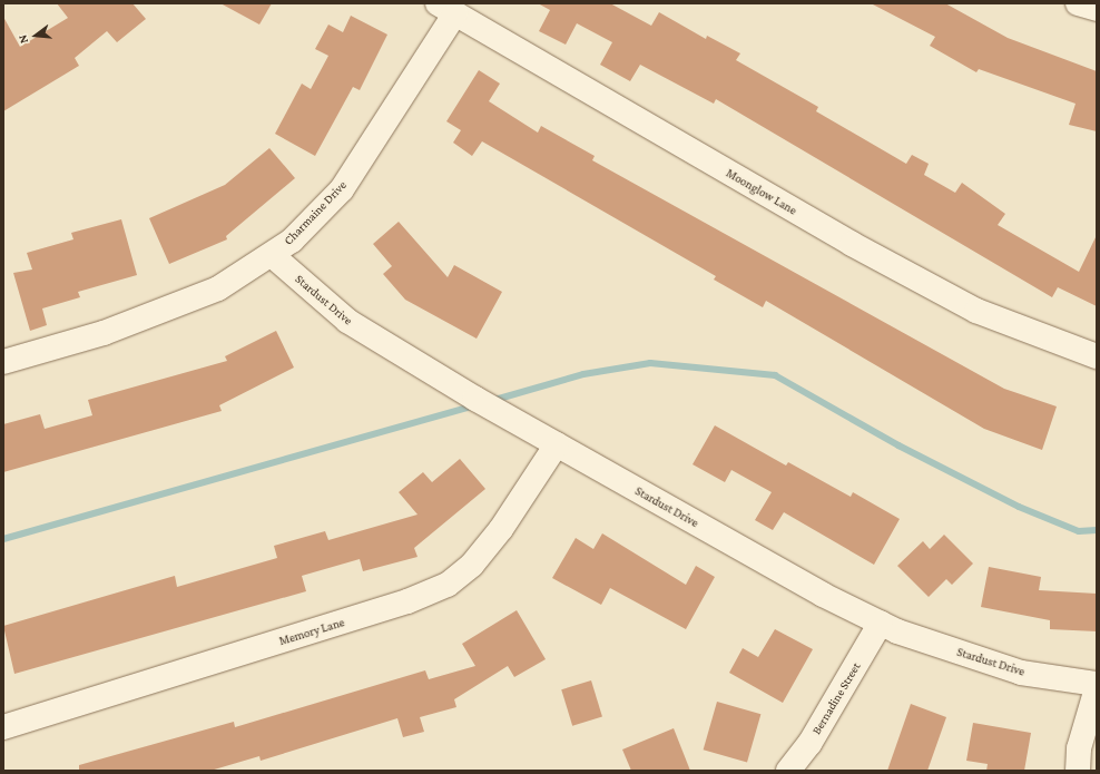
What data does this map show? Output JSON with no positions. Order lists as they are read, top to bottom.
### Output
{
  "streets": {
    "street": [
      "Moonglow Lane",
      "Charmaine Drive",
      "Stardust Drive",
      "Memory Lane",
      "Bernadine Street"
    ]
  },
  "crossings": [
    ["Moonglow Lane", "Charmaine Drive"],
    ["Charmaine Drive", "Stardust Drive"],
    ["Stardust Drive", "Memory Lane"],
    ["Stardust Drive", "Bernadine Street"]
  ],
  "north": "left"
}
